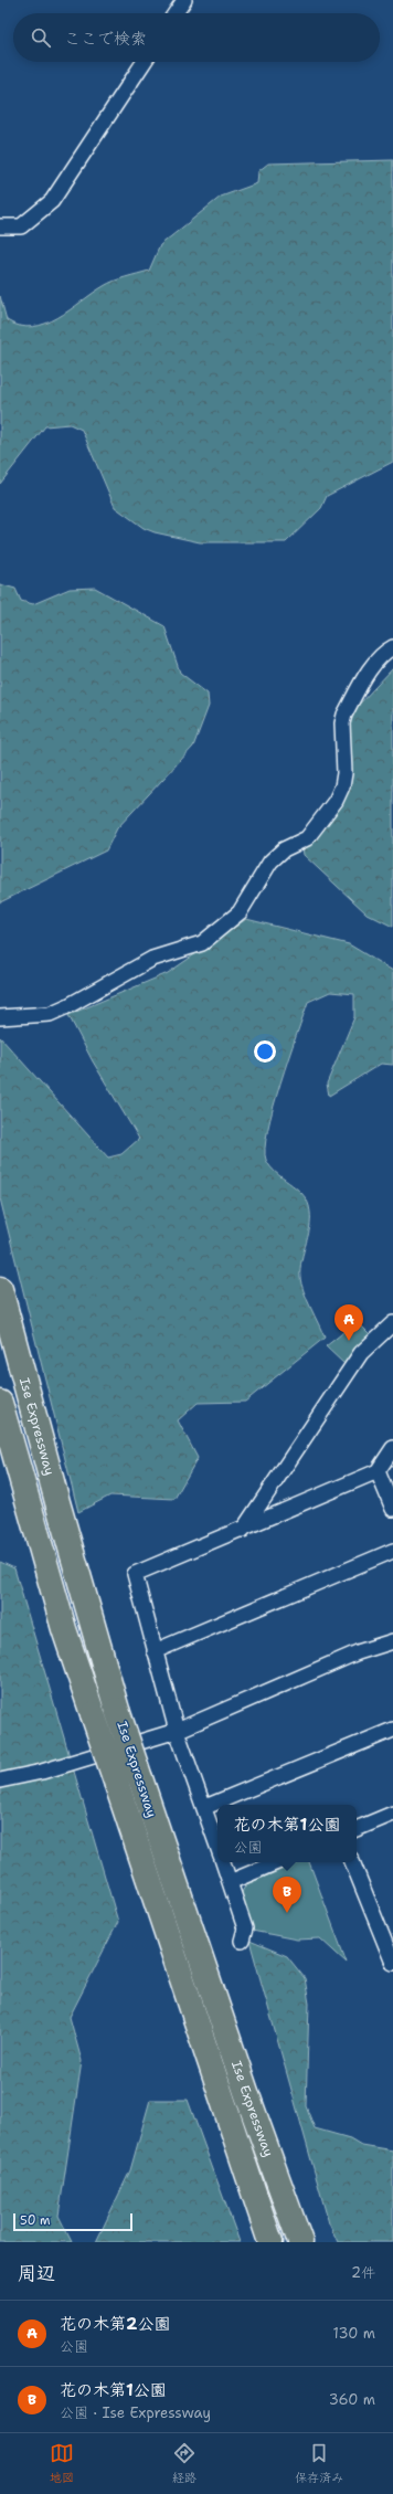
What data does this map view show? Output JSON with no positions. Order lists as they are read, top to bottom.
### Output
{
  "streets": {
    "highway": ["Ise Expressway"]
  },
  "scale_bar": "50 m",
  "page": {
    "search": "ここで検索",
    "pins": ["A", "B"],
    "popup": ["花の木第1公園", "公園"],
    "scale": "50 m",
    "heading": ["周辺", "2件"],
    "list": [
      {
        "mark": "A",
        "name": "花の木第2公園",
        "note": "公園",
        "value": "130 m"
      },
      {
        "mark": "B",
        "name": "花の木第1公園",
        "note": "公園 · Ise Expressway",
        "value": "360 m"
      }
    ],
    "nav": ["地図", "経路", "保存済み"]
  }
}
